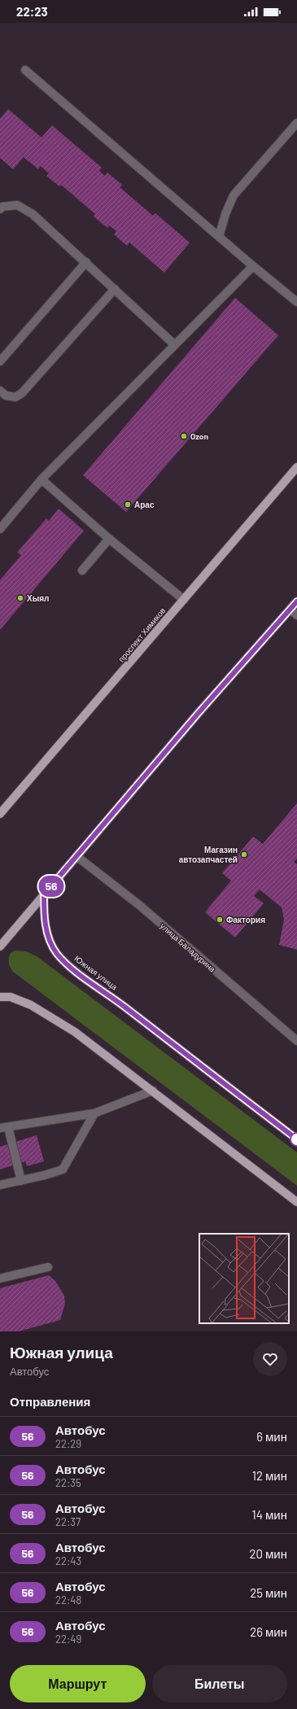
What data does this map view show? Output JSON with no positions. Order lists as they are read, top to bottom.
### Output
{
  "streets": {
    "main road": ["проспект Химиков", "Южная улица"],
    "street": ["улица Баладурина"]
  },
  "places": [
    "Ozon",
    "Арас",
    "Хыял",
    "Магазин автозапчастей",
    "Фактория"
  ],
  "lines": ["bus line 56"],
  "page": {
    "status": "22:23",
    "on_map": "56",
    "heading": [
      ["Южная улица", "Автобус"],
      "Отправления"
    ],
    "list": [
      {
        "mark": "56",
        "name": "Автобус",
        "note": "22:29",
        "value": "6 мин"
      },
      {
        "mark": "56",
        "name": "Автобус",
        "note": "22:35",
        "value": "12 мин"
      },
      {
        "mark": "56",
        "name": "Автобус",
        "note": "22:37",
        "value": "14 мин"
      },
      {
        "mark": "56",
        "name": "Автобус",
        "note": "22:43",
        "value": "20 мин"
      },
      {
        "mark": "56",
        "name": "Автобус",
        "note": "22:48",
        "value": "25 мин"
      },
      {
        "mark": "56",
        "name": "Автобус",
        "note": "22:49",
        "value": "26 мин"
      }
    ],
    "buttons": ["Маршрут", "Билеты"]
  }
}
